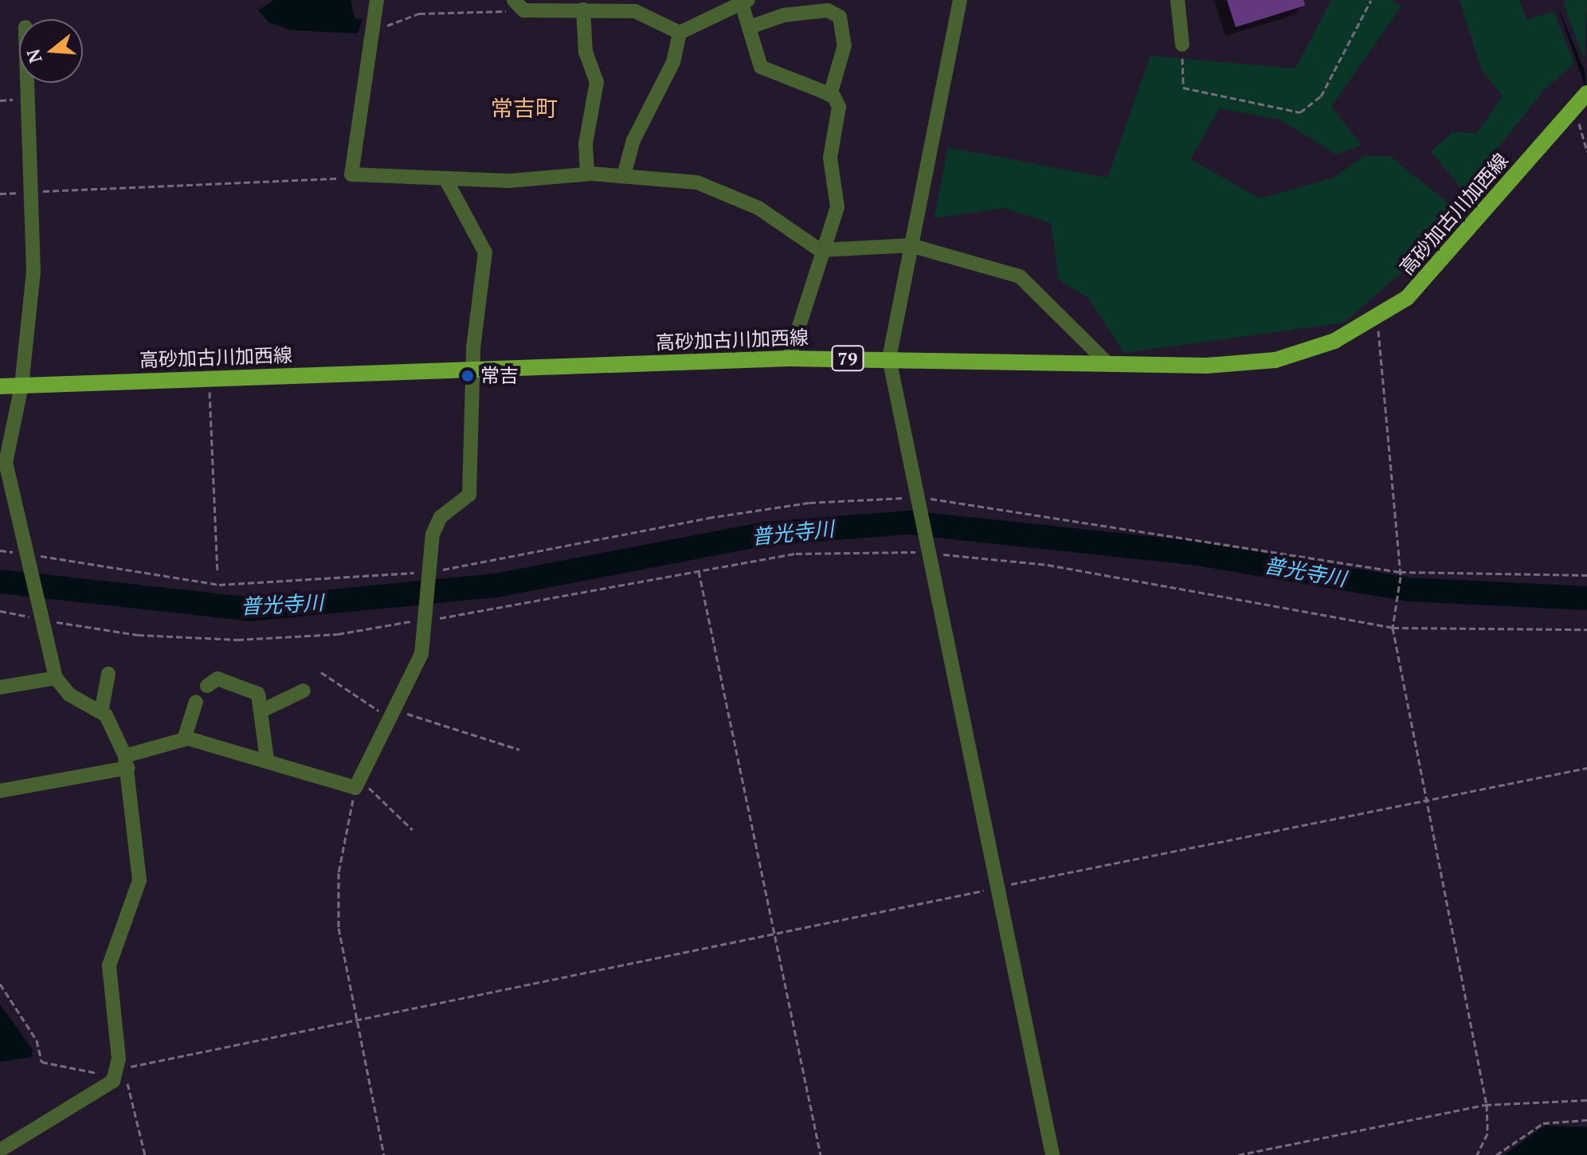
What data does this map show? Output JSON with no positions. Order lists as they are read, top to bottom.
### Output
{
  "streets": {
    "main road": ["高砂加古川加西線", "79"]
  },
  "districts": ["常吉町"],
  "water": ["普光寺川"],
  "places": ["常吉"],
  "north": "left"
}
